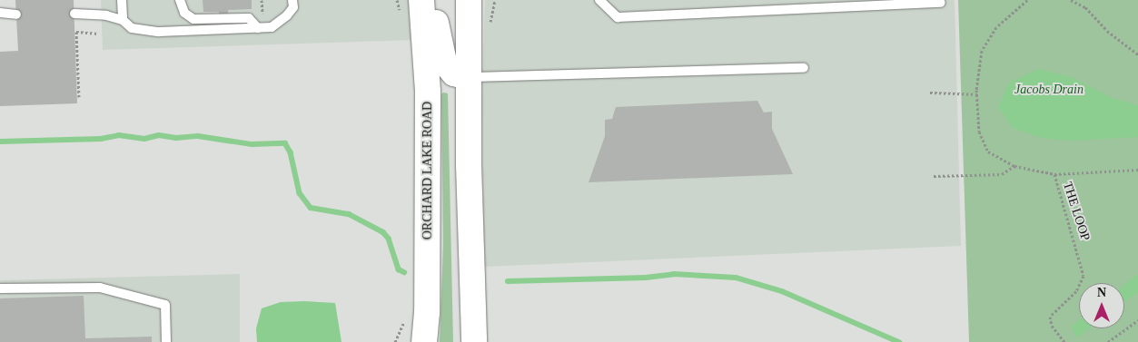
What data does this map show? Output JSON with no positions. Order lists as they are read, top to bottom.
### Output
{
  "streets": {
    "main road": ["ORCHARD LAKE ROAD"],
    "path": ["THE LOOP"]
  },
  "parks": ["Jacobs Drain"],
  "north": "top"
}
